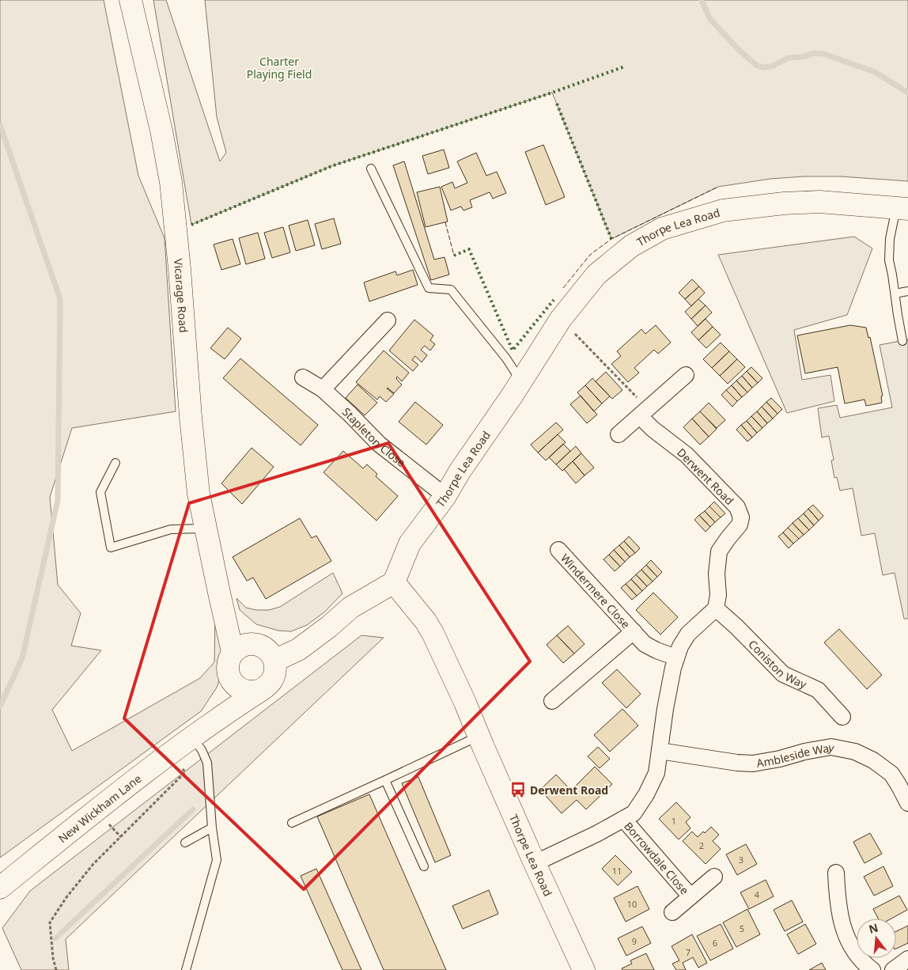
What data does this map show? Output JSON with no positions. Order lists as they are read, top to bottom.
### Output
{
  "streets": {
    "main road": ["Thorpe Lea Road", "Vicarage Road", "New Wickham Lane"],
    "street": [
      "Stapleton Close",
      "Derwent Road",
      "Windermere Close",
      "Coniston Way",
      "Ambleside Way",
      "Borrowdale Close"
    ]
  },
  "crossings": [
    ["Thorpe Lea Road", "Stapleton Close"],
    ["Vicarage Road", "New Wickham Lane"],
    ["Derwent Road", "Coniston Way"]
  ],
  "parks": ["Charter Playing Field"],
  "places": {
    "bus stop": ["Derwent Road"]
  },
  "house_numbers": [
    "1",
    "2",
    "3",
    "11",
    "4",
    "10",
    "5",
    "9",
    "6",
    "7"
  ],
  "north": "top"
}
